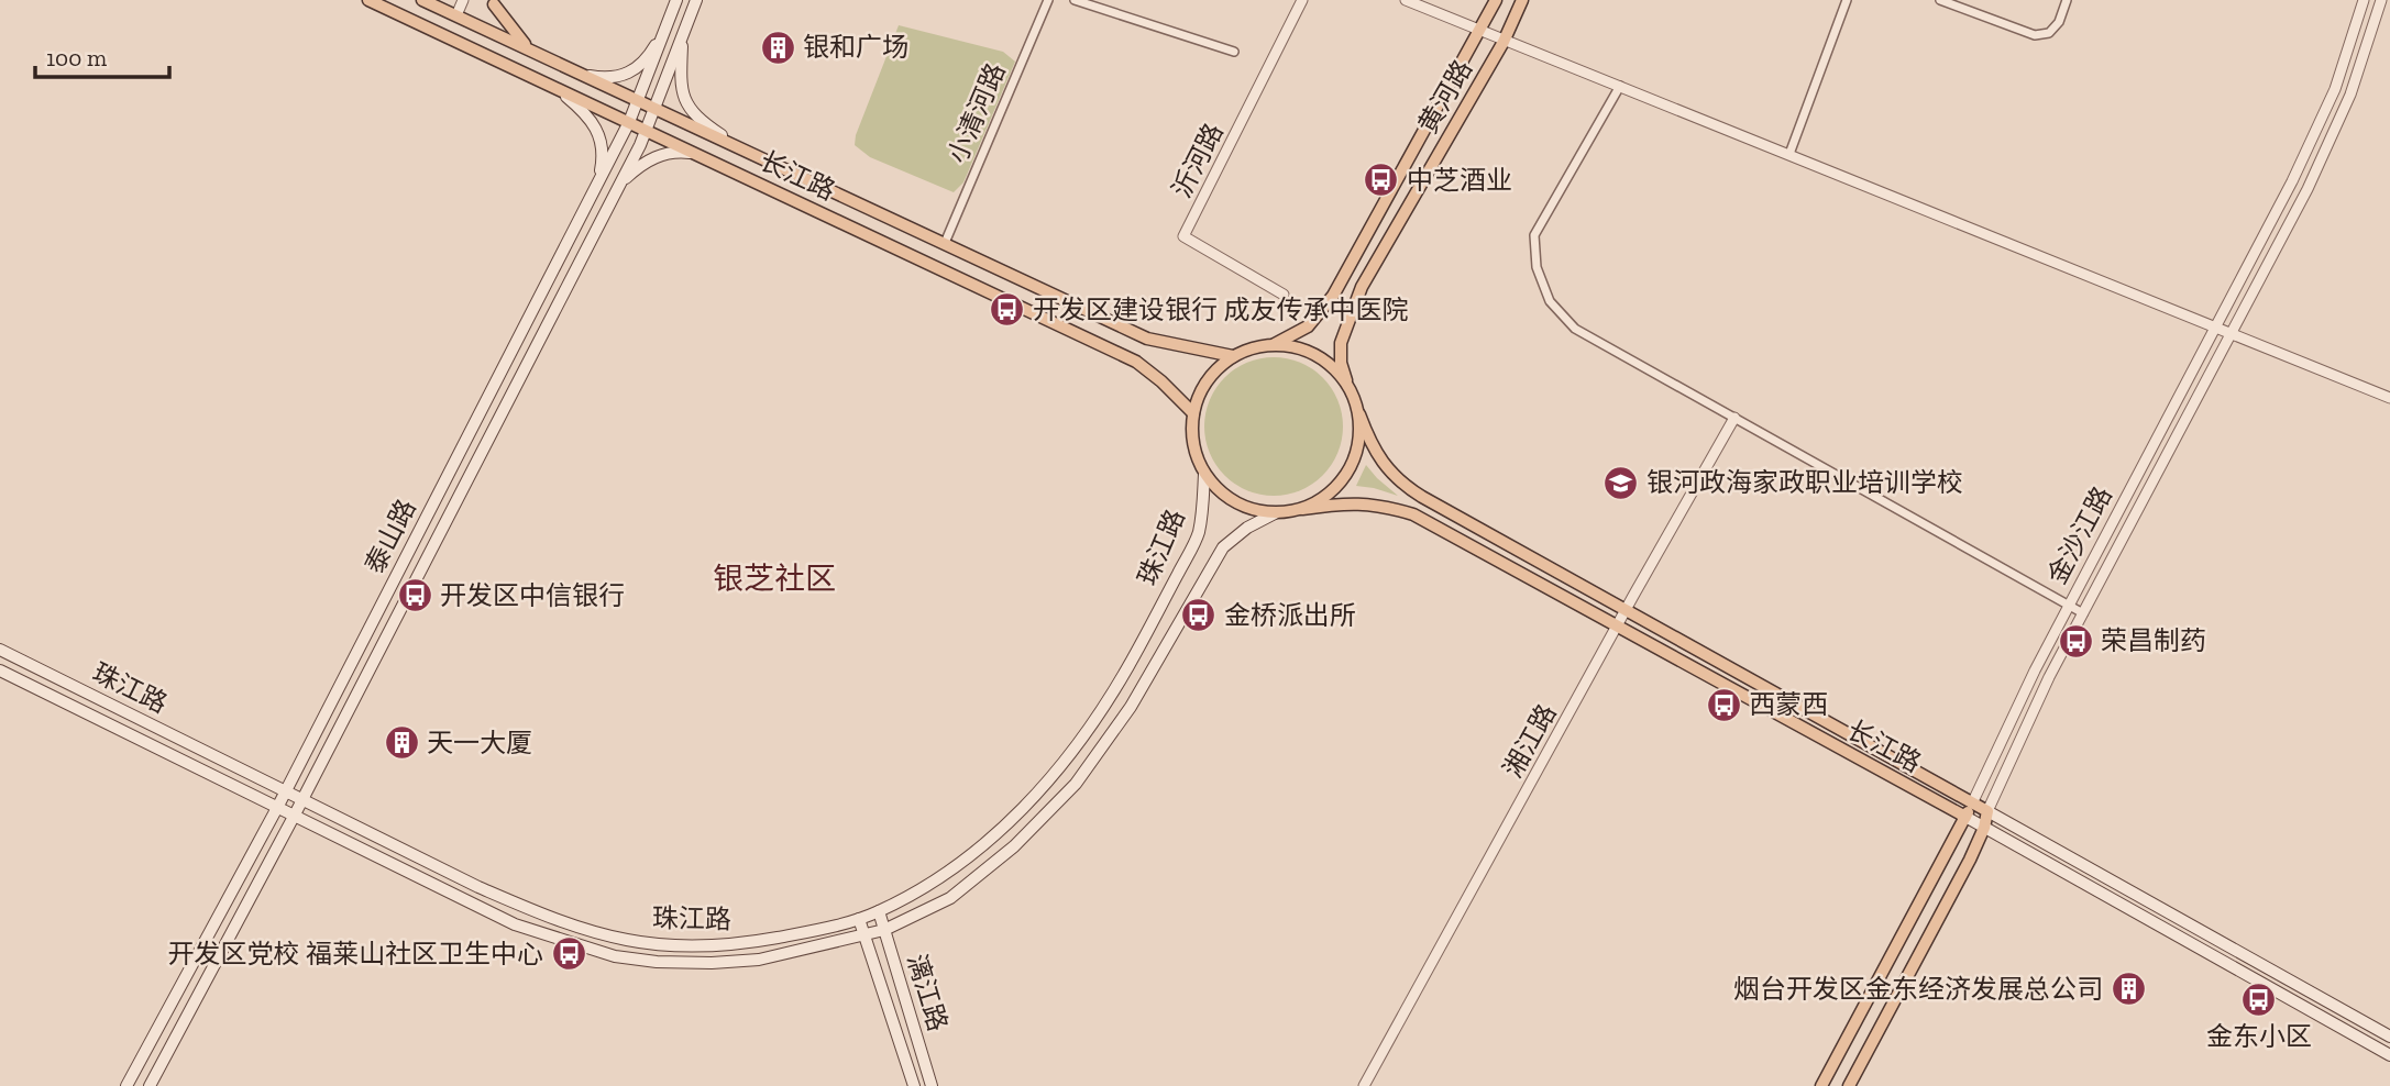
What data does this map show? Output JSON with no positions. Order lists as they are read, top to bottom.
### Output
{
  "streets": {
    "main road": [
      "黄河路",
      "长江路",
      "金沙江路",
      "泰山路",
      "珠江路",
      "漓江路"
    ],
    "street": ["小清河路", "沂河路", "湘江路"]
  },
  "crossings": [
    ["黄河路", "长江路"],
    ["黄河路", "珠江路"],
    ["小清河路", "长江路"],
    ["长江路", "金沙江路"],
    ["长江路", "泰山路"],
    ["长江路", "珠江路"],
    ["长江路", "湘江路"],
    ["泰山路", "珠江路"],
    ["珠江路", "漓江路"]
  ],
  "districts": ["银芝社区"],
  "places": {
    "building": ["银和广场", "天一大厦", "烟台开发区金东经济发展总公司"],
    "bus stop": [
      "中芝酒业",
      "开发区建设银行 成友传承中医院",
      "开发区中信银行",
      "金桥派出所",
      "荣昌制药",
      "西蒙西",
      "开发区党校 福莱山社区卫生中心",
      "金东小区"
    ],
    "school or university": ["银河政海家政职业培训学校"]
  },
  "scale_bar": "100 m"
}
